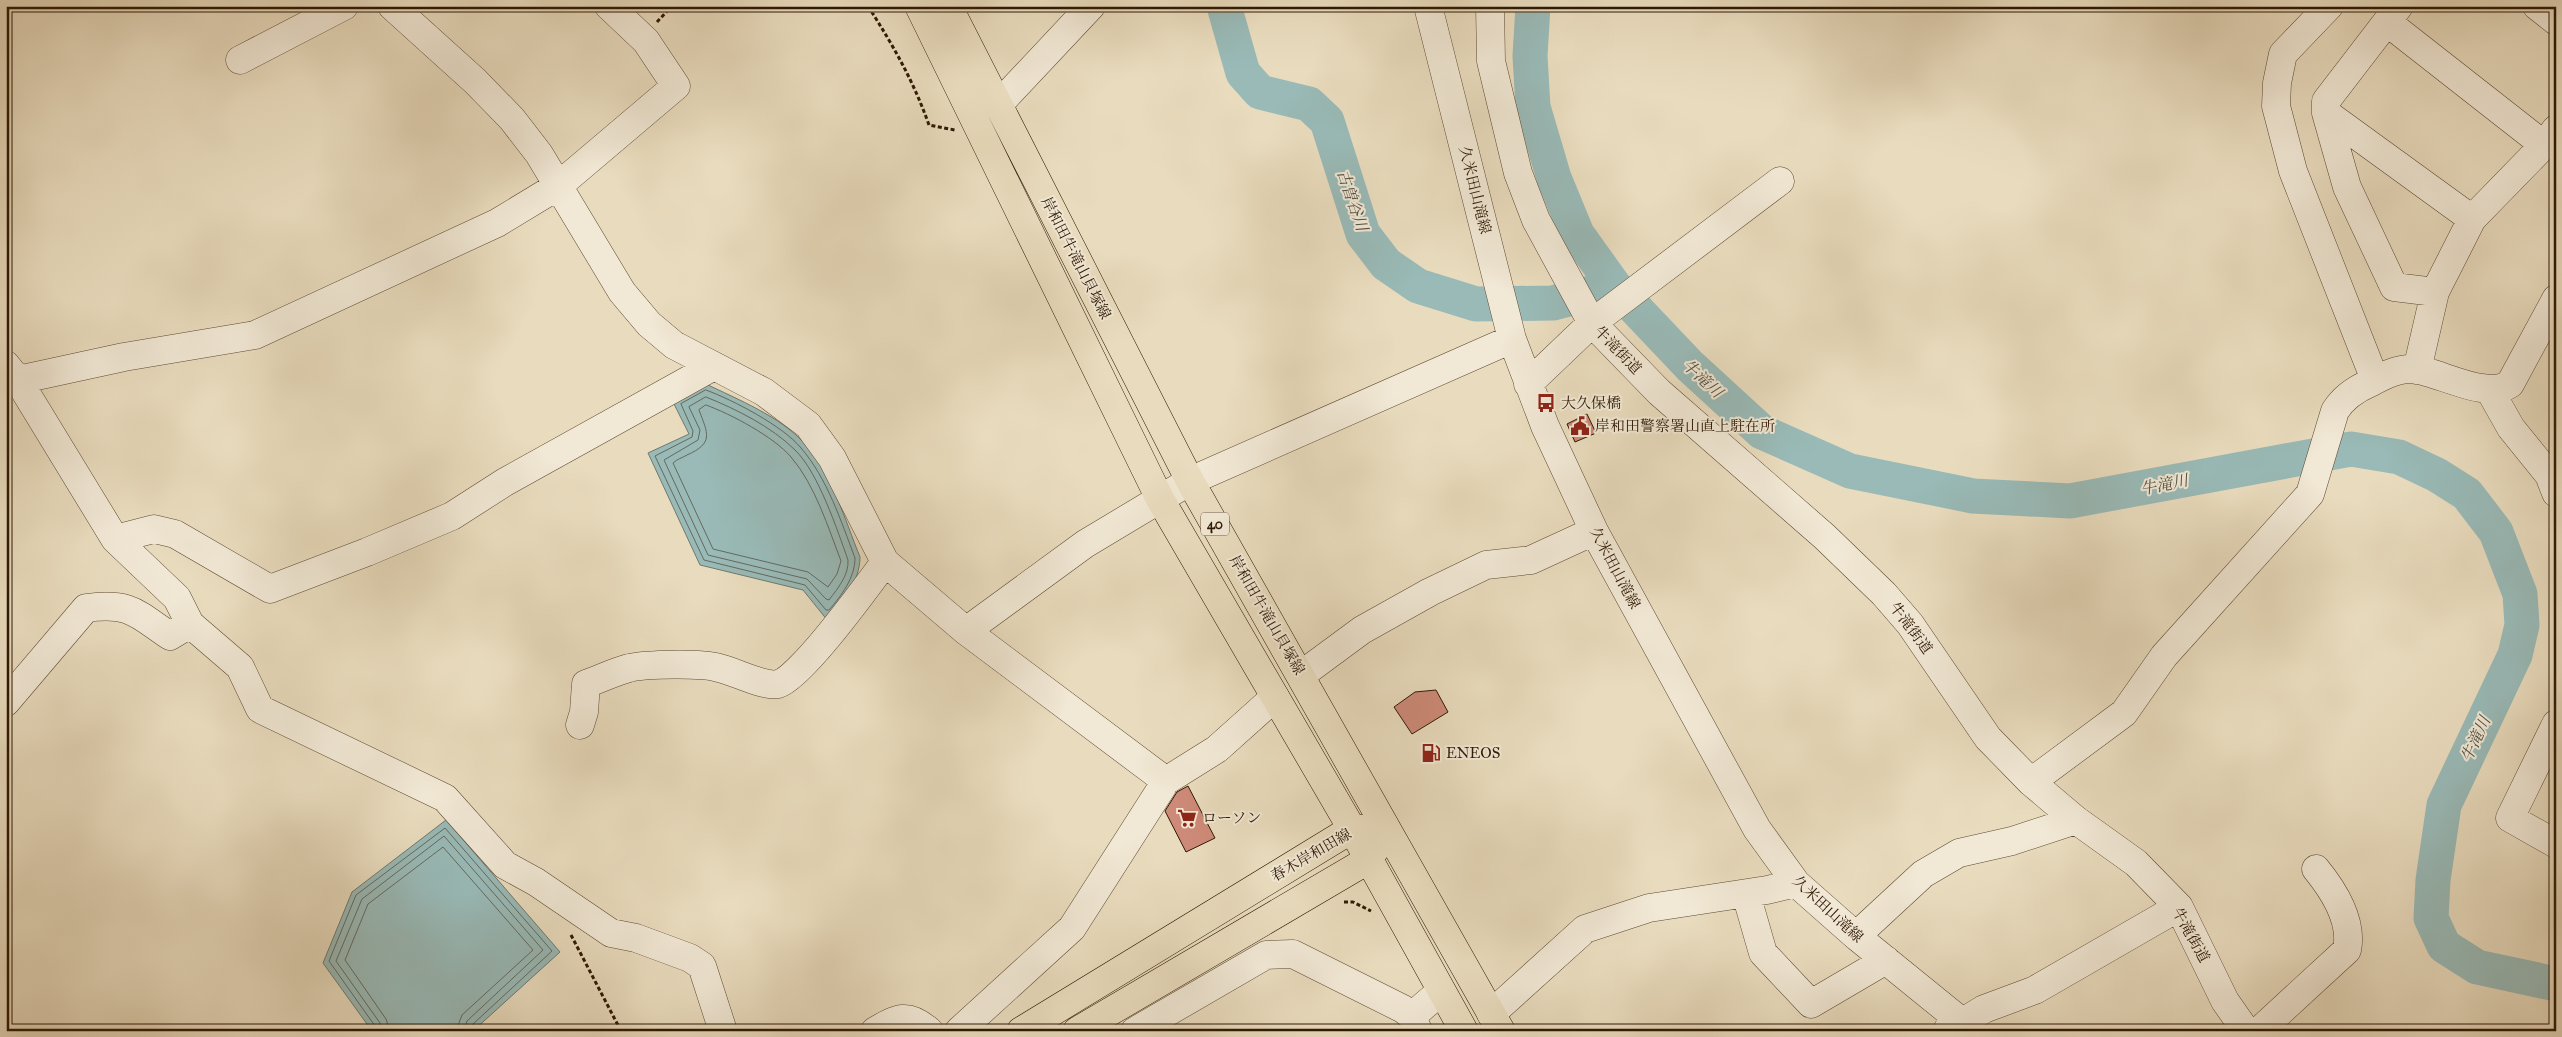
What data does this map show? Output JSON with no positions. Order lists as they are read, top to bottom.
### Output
{
  "streets": {
    "main road": ["岸和田牛滝山貝塚線", "40", "春木岸和田線"],
    "street": ["久米田山滝線", "牛滝街道"]
  },
  "crossings": [
    ["久米田山滝線", "牛滝街道"],
    ["岸和田牛滝山貝塚線", "春木岸和田線"]
  ],
  "water": ["古曽谷川", "牛滝川"],
  "places": {
    "bus stop": ["大久保橋"],
    "public building": ["岸和田警察署山直上駐在所"],
    "fuel station": ["ENEOS"],
    "supermarket": ["ローソン"]
  }
}
